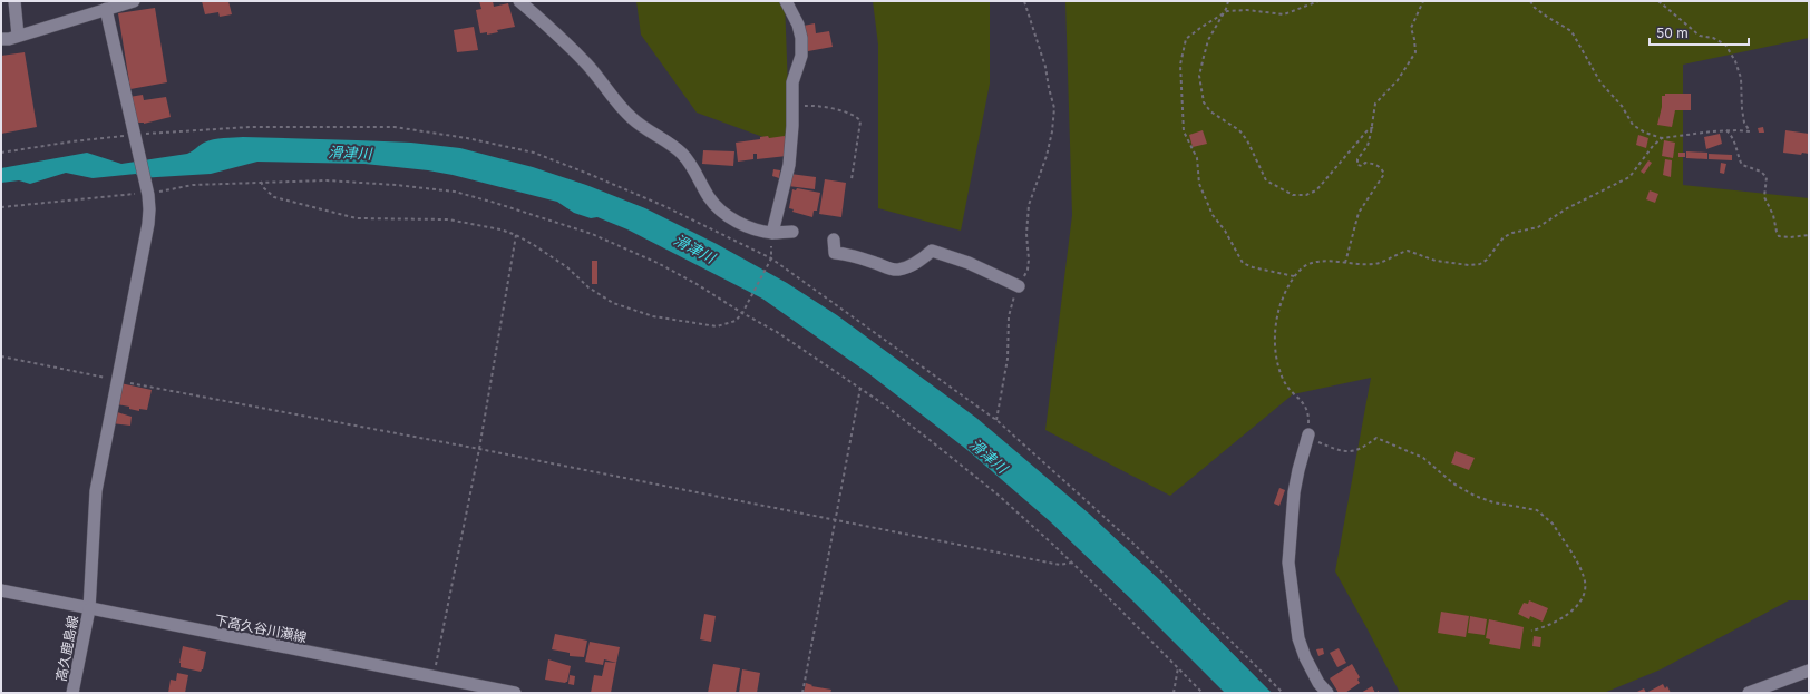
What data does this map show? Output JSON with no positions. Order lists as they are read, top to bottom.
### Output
{
  "streets": {
    "street": ["下高久谷川瀬線", "高久鹿島線"]
  },
  "crossings": [
    ["下高久谷川瀬線", "高久鹿島線"]
  ],
  "water": ["滑津川"],
  "scale_bar": "50 m"
}
